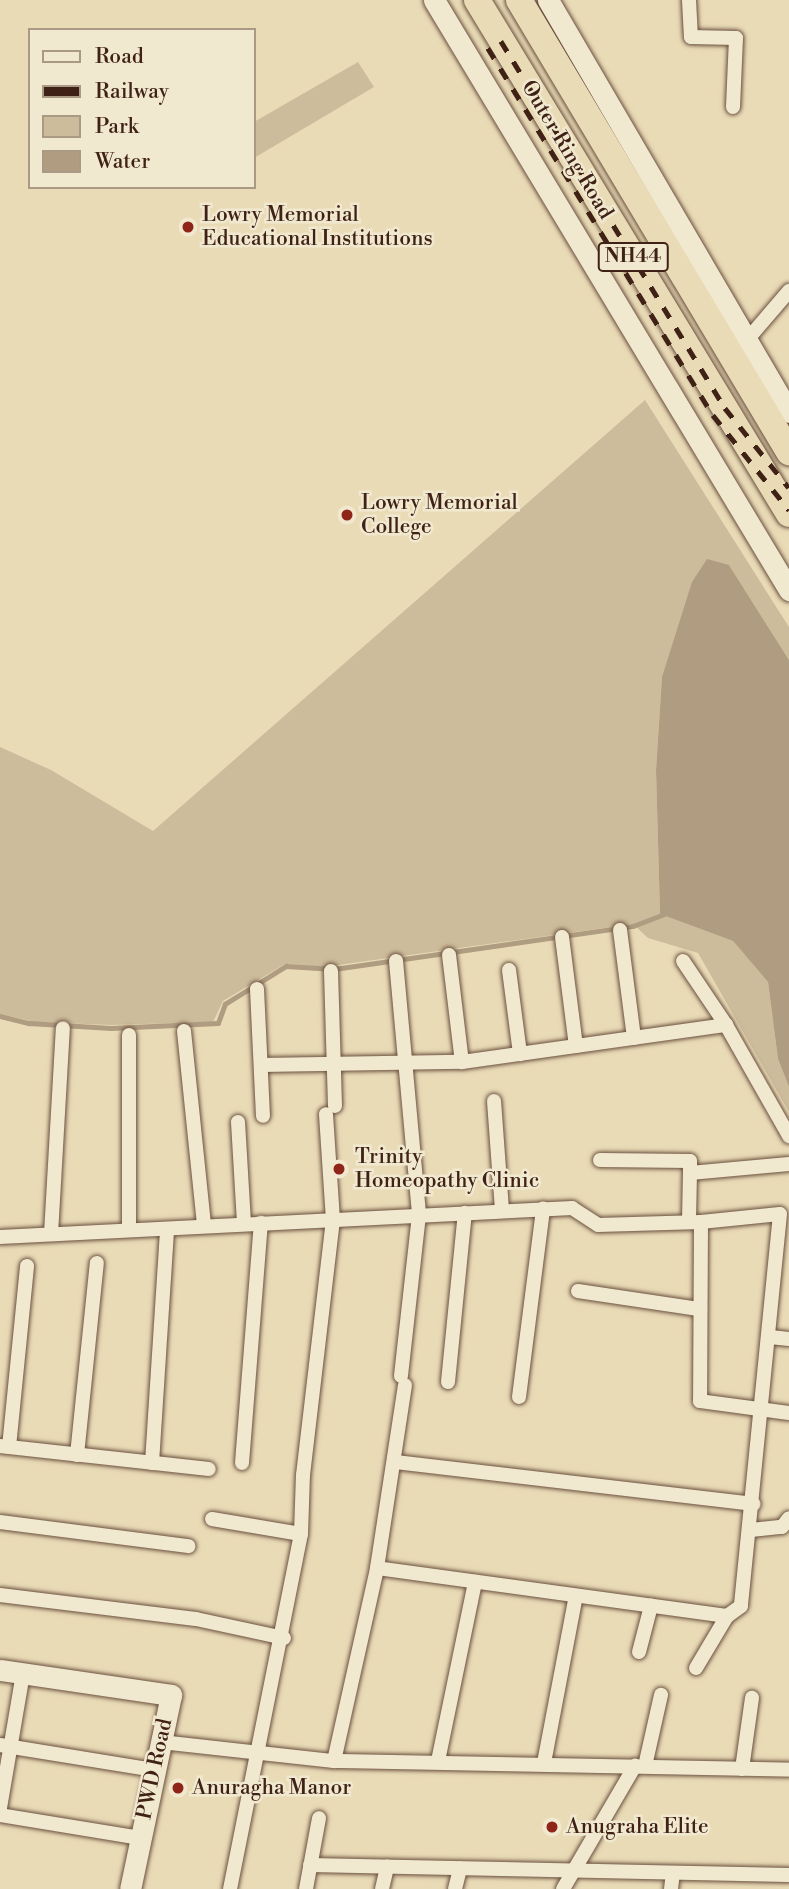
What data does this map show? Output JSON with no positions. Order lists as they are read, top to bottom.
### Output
{
  "streets": {
    "highway": ["Outer Ring Road", "NH44"],
    "street": ["PWD Road"]
  },
  "places": [
    "Lowry Memorial Educational Institutions",
    "Lowry Memorial College",
    "Trinity Homeopathy Clinic",
    "Anuragha Manor",
    "Anugraha Elite"
  ],
  "legend": [
    "Road",
    "Railway",
    "Park",
    "Water"
  ]
}
